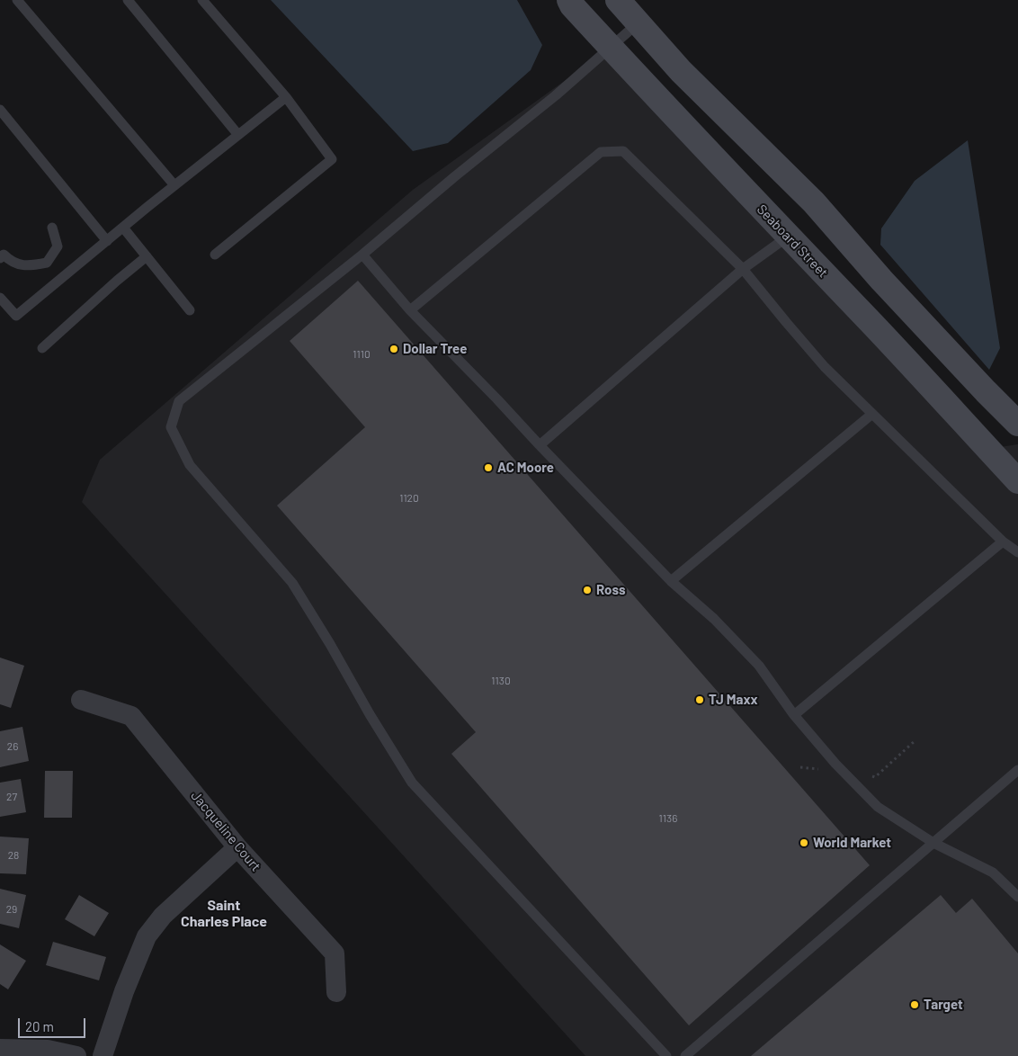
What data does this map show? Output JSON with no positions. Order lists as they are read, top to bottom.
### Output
{
  "streets": {
    "street": ["Seaboard Street", "Jacqueline Court"]
  },
  "districts": ["Saint Charles Place"],
  "places": [
    "Dollar Tree",
    "AC Moore",
    "Ross",
    "TJ Maxx",
    "World Market",
    "Target"
  ],
  "house_numbers": [
    "1110",
    "1120",
    "1130",
    "26",
    "27",
    "1136",
    "28",
    "29"
  ],
  "scale_bar": "20 m"
}
